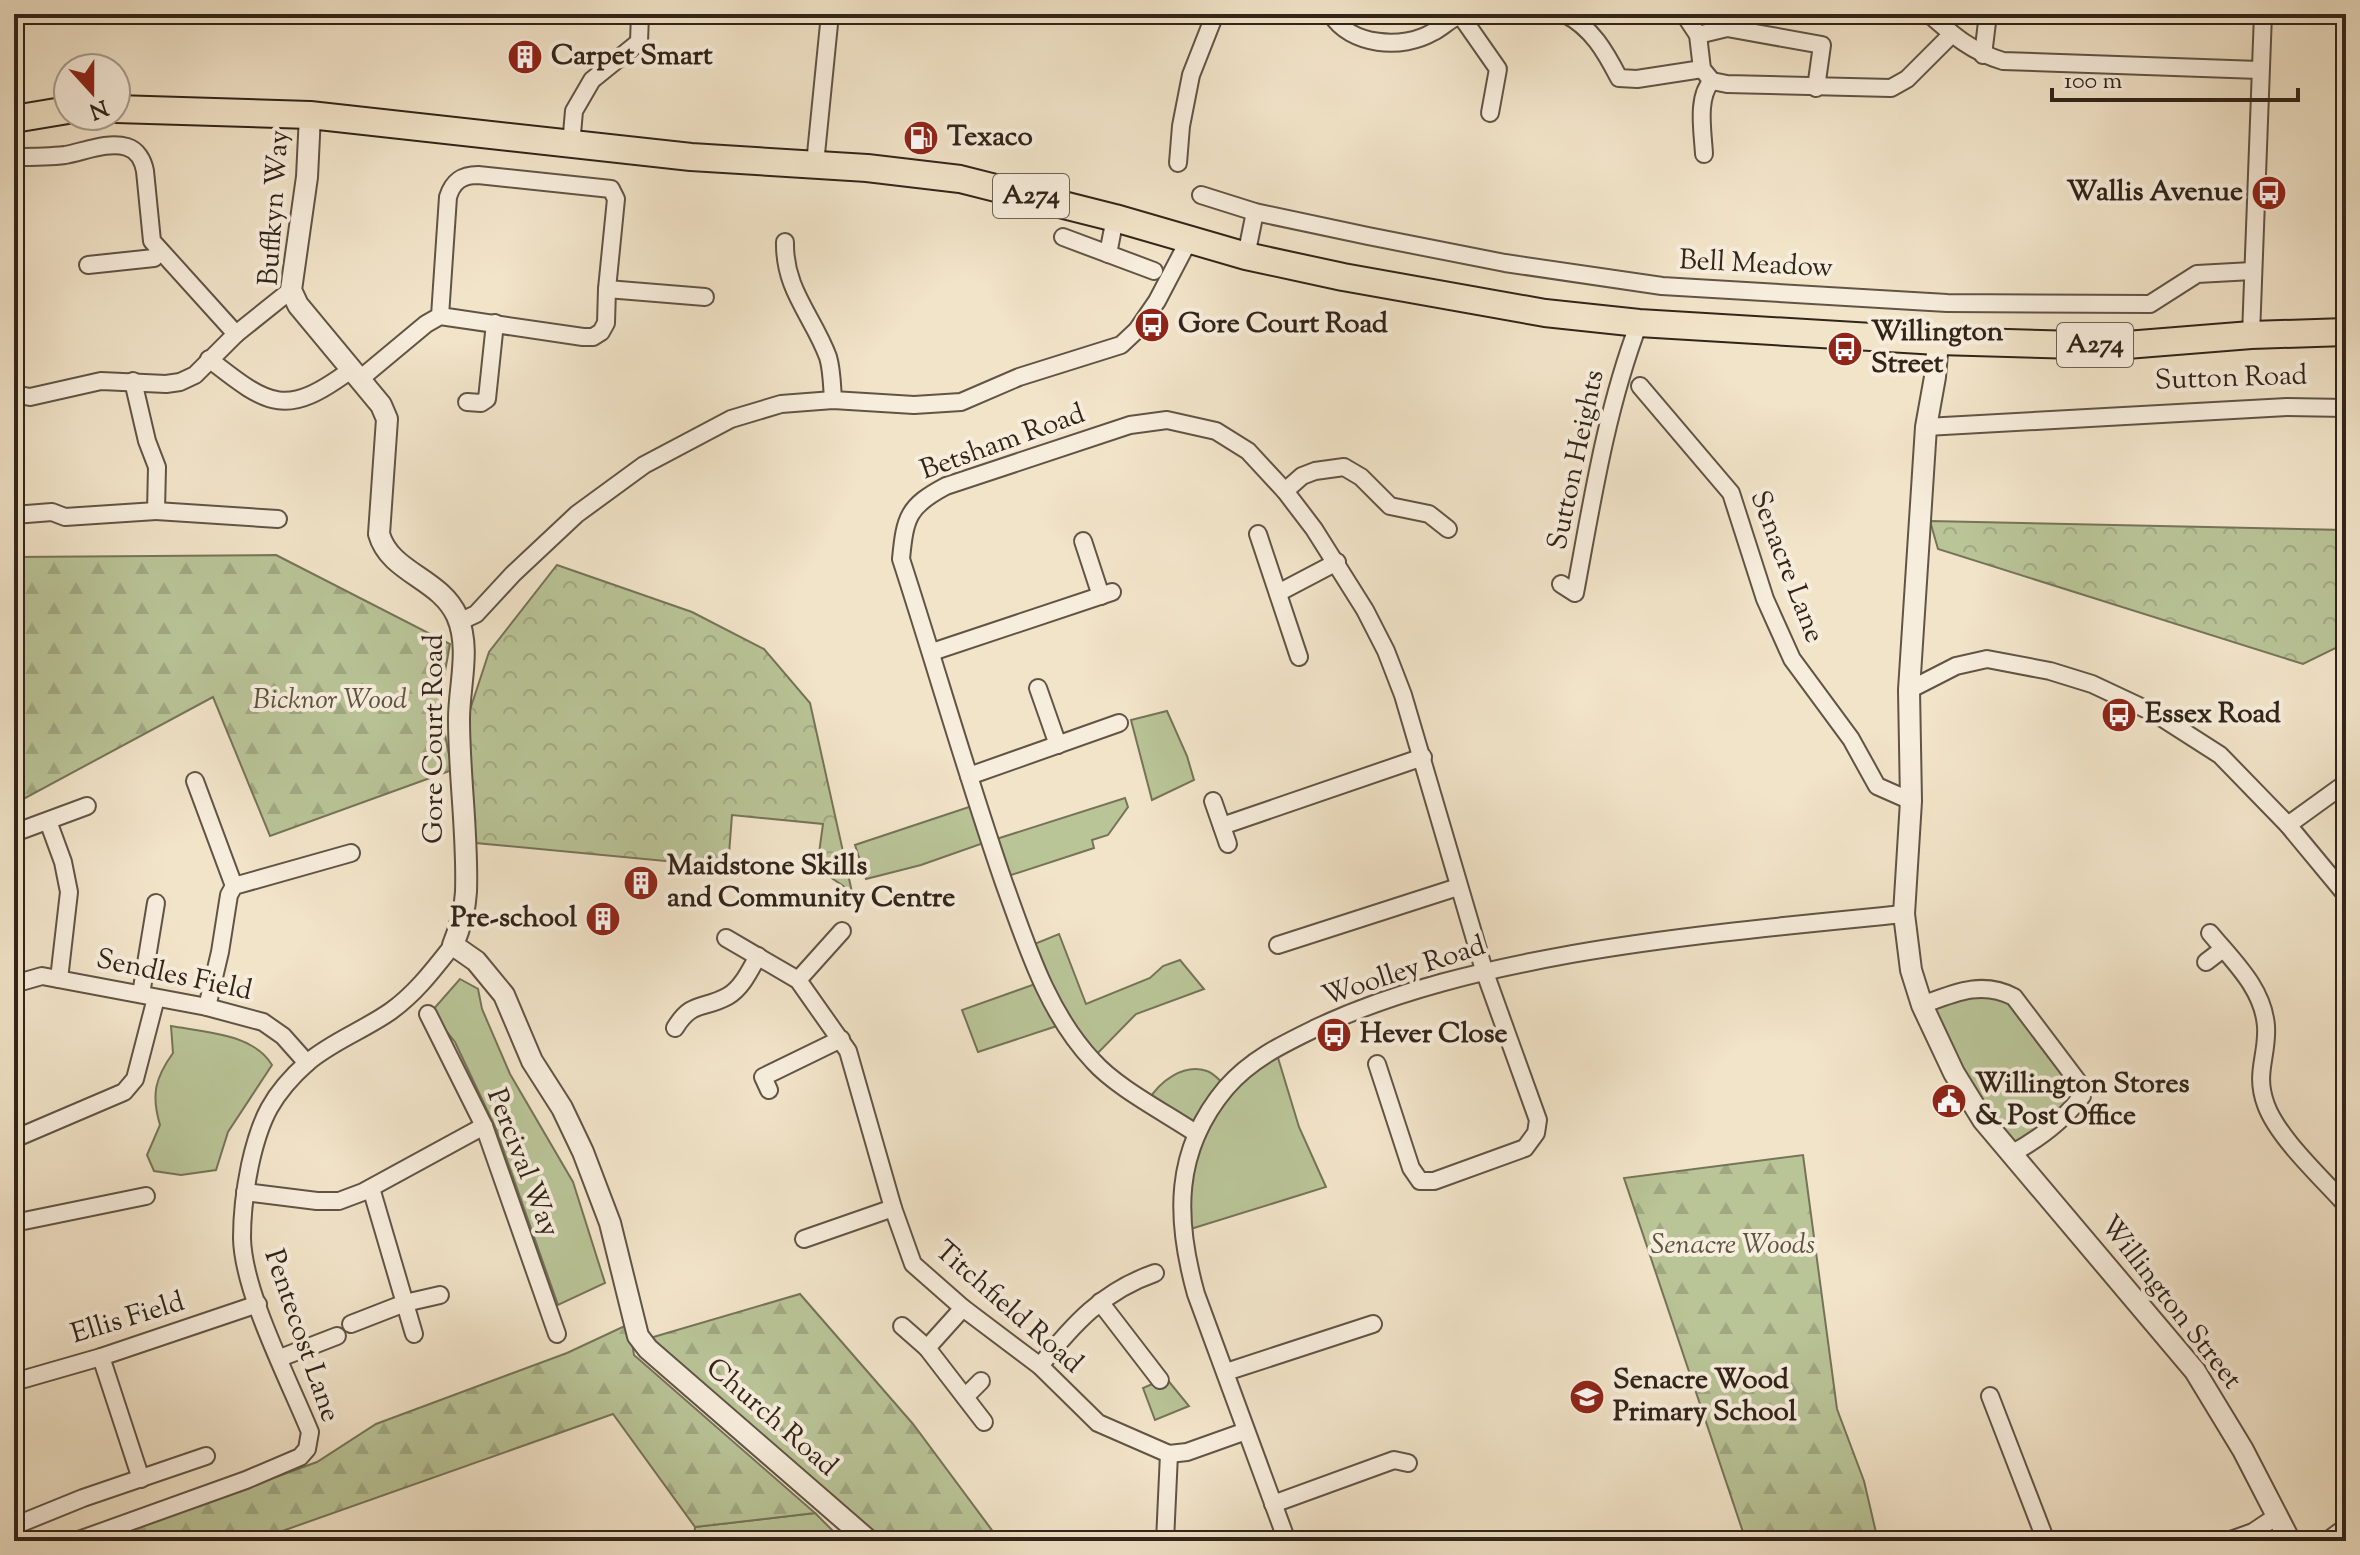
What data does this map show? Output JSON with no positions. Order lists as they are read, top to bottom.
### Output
{
  "streets": {
    "main road": ["A274", "Sutton Road"],
    "street": [
      "Buffkyn Way",
      "Bell Meadow",
      "Betsham Road",
      "Sutton Heights",
      "Senacre Lane",
      "Gore Court Road",
      "Woolley Road",
      "Sendles Field",
      "Percival Way",
      "Willington Street",
      "Titchfield Road",
      "Ellis Field",
      "Pentecost Lane",
      "Church Road"
    ]
  },
  "crossings": [
    ["A274", "Buffkyn Way"],
    ["A274", "Sutton Road"],
    ["A274", "Sutton Heights"],
    ["A274", "Gore Court Road"],
    ["A274", "Willington Street"],
    ["Buffkyn Way", "Gore Court Road"],
    ["Sutton Road", "Willington Street"],
    ["Betsham Road", "Woolley Road"],
    ["Senacre Lane", "Willington Street"],
    ["Gore Court Road", "Pentecost Lane"],
    ["Gore Court Road", "Church Road"],
    ["Woolley Road", "Willington Street"],
    ["Sendles Field", "Pentecost Lane"],
    ["Ellis Field", "Pentecost Lane"],
    ["Pentecost Lane", "Church Road"]
  ],
  "parks": ["Bicknor Wood", "Senacre Woods"],
  "places": {
    "building": ["Carpet Smart", "Maidstone Skills and Community Centre", "Pre-school"],
    "fuel station": ["Texaco"],
    "bus stop": [
      "Wallis Avenue",
      "Gore Court Road",
      "Willington Street",
      "Essex Road",
      "Hever Close"
    ],
    "public building": ["Willington Stores & Post Office"],
    "school or university": ["Senacre Wood Primary School"]
  },
  "scale_bar": "100 m",
  "north": "bottom"
}
